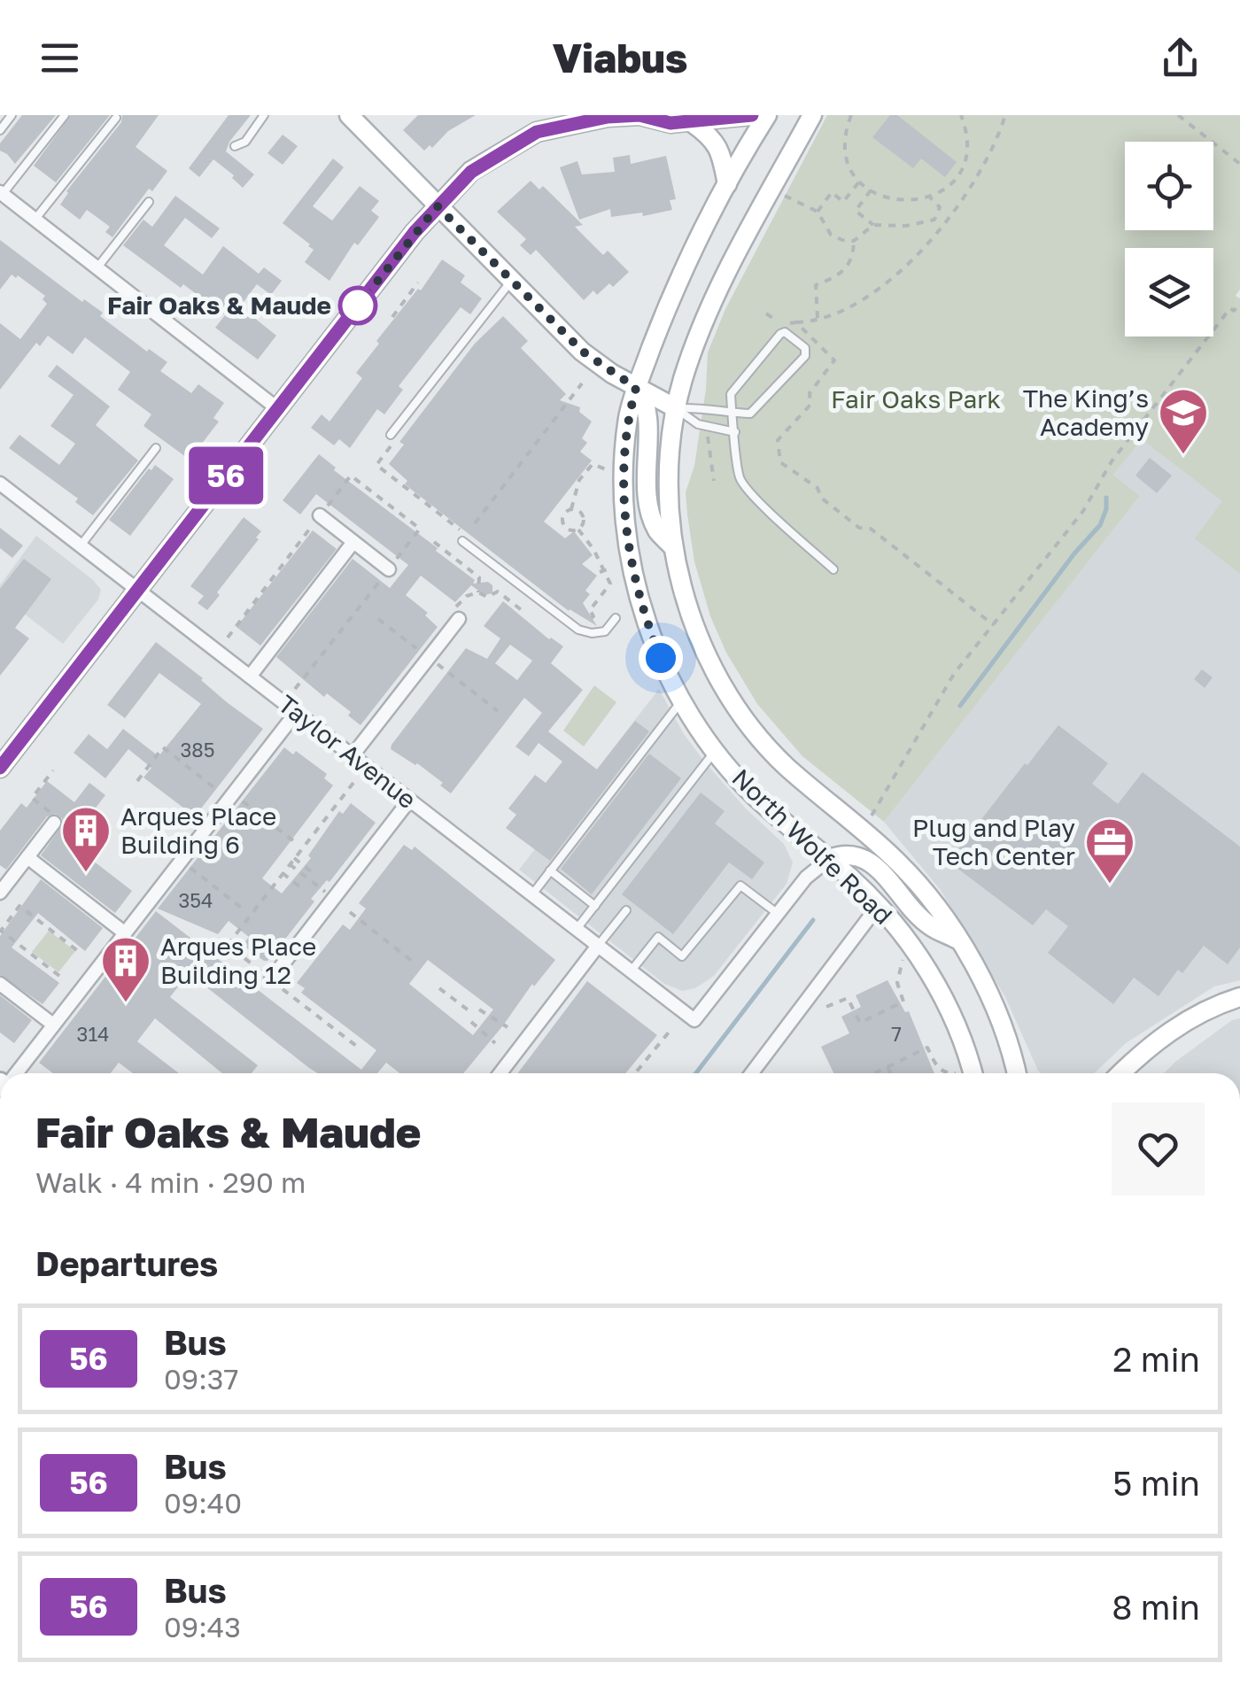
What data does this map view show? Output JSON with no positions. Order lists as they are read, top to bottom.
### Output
{
  "streets": {
    "main road": ["North Wolfe Road"],
    "street": ["Taylor Avenue"]
  },
  "parks": ["Fair Oaks Park"],
  "places": {
    "other": ["Fair Oaks & Maude"],
    "school or university": ["The King’s Academy"],
    "building": ["Arques Place Building 6", "Arques Place Building 12"],
    "office": ["Plug and Play Tech Center"]
  },
  "lines": ["bus line 56"],
  "house_numbers": [
    "385",
    "354",
    "314",
    "7"
  ],
  "page": {
    "header": "Viabus",
    "on_map": "56",
    "heading": [
      ["Fair Oaks & Maude", "Walk · 4 min · 290 m"],
      "Departures"
    ],
    "list": [
      {
        "mark": "56",
        "name": "Bus",
        "note": "09:37",
        "value": "2 min"
      },
      {
        "mark": "56",
        "name": "Bus",
        "note": "09:40",
        "value": "5 min"
      },
      {
        "mark": "56",
        "name": "Bus",
        "note": "09:43",
        "value": "8 min"
      }
    ]
  }
}
